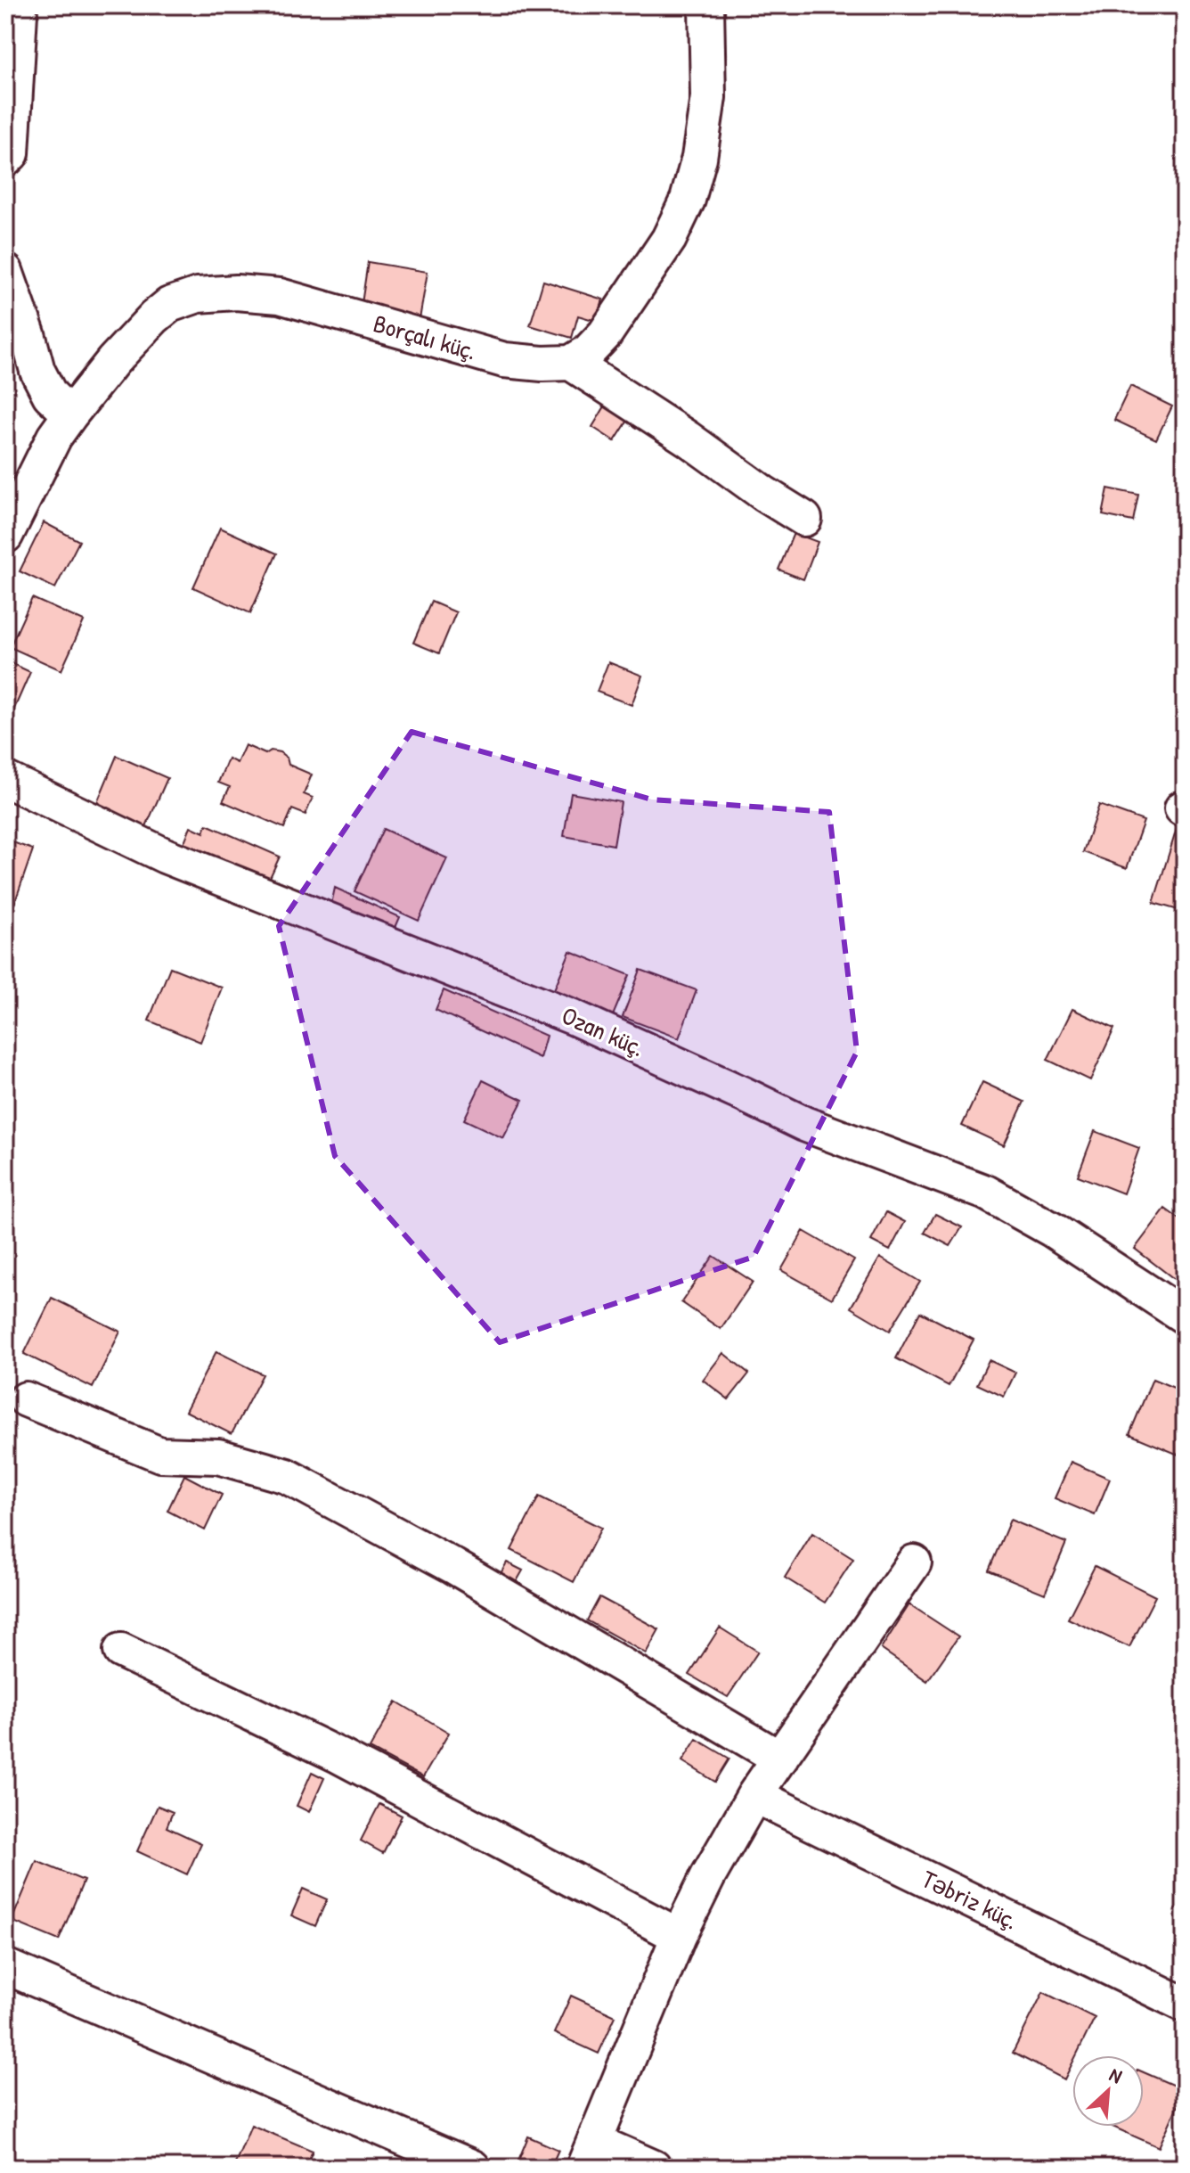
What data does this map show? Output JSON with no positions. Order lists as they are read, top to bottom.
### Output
{
  "streets": {
    "street": ["Borçalı küç.", "Ozan küç.", "Təbriz küç."]
  },
  "north": "top right"
}
